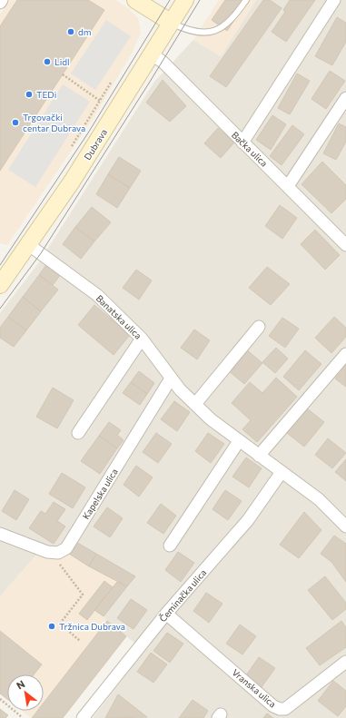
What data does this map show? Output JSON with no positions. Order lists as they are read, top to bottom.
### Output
{
  "streets": {
    "main road": ["Dubrava"],
    "street": [
      "Bačka ulica",
      "Banatska ulica",
      "Kapelska ulica",
      "Čeminačka ulica",
      "Vranska ulica"
    ]
  },
  "crossings": [
    ["Dubrava", "Bačka ulica"],
    ["Dubrava", "Banatska ulica"],
    ["Banatska ulica", "Kapelska ulica"],
    ["Banatska ulica", "Čeminačka ulica"],
    ["Čeminačka ulica", "Vranska ulica"]
  ],
  "places": [
    "dm",
    "Lidl",
    "TEDi",
    "Trgovački centar Dubrava",
    "Tržnica Dubrava"
  ],
  "north": "top left"
}
